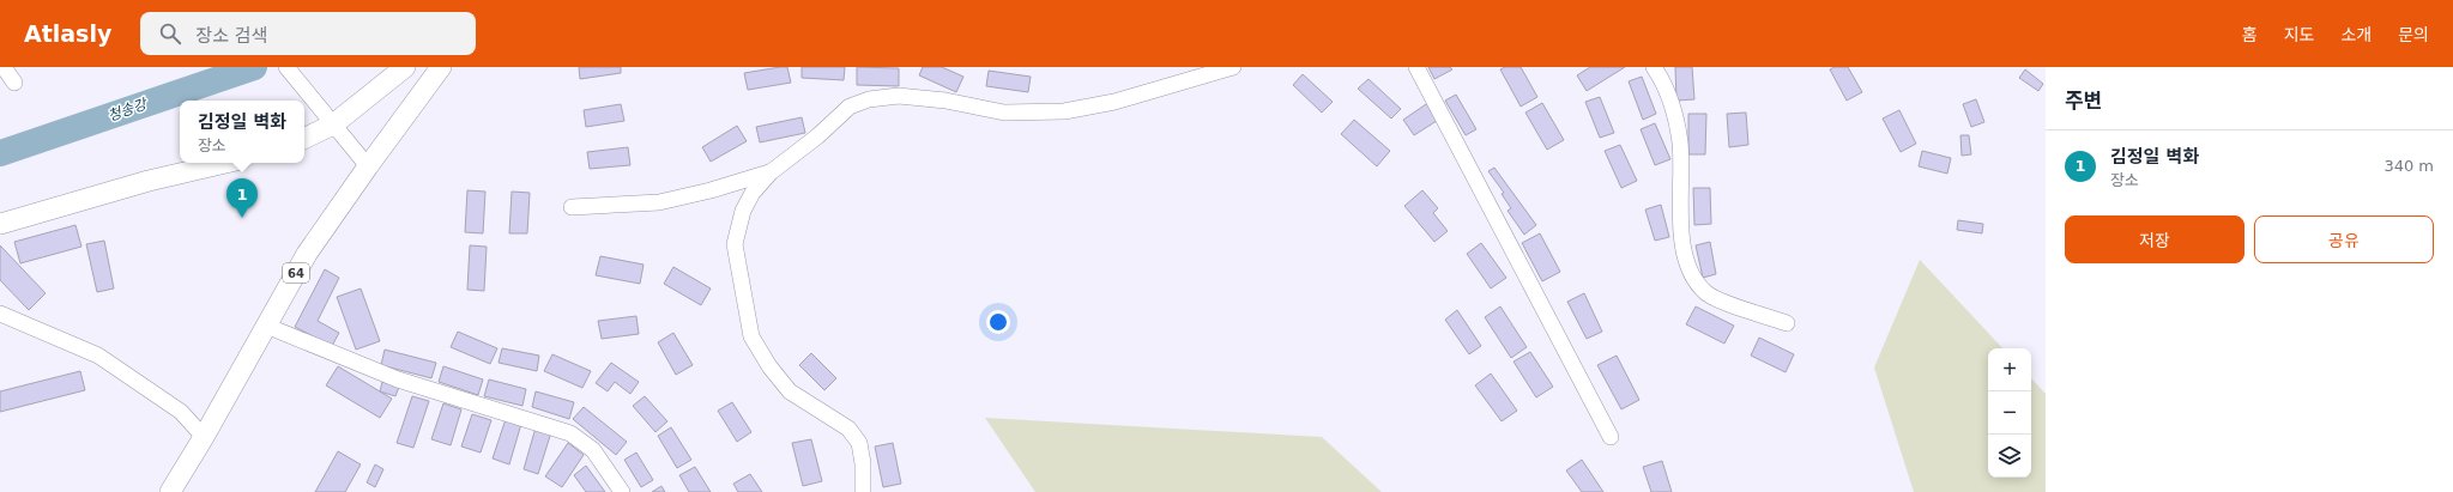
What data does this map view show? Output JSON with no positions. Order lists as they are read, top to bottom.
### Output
{
  "streets": {
    "main road": ["64"]
  },
  "water": ["청송강"],
  "page": {
    "header": "Atlasly",
    "search": "장소 검색",
    "nav": [
      "홈",
      "지도",
      "소개",
      "문의"
    ],
    "heading": "주변",
    "popup": ["김정일 벽화", "장소"],
    "list": [
      {
        "mark": "1",
        "name": "김정일 벽화",
        "note": "장소",
        "value": "340 m"
      }
    ],
    "pins": "1",
    "buttons": ["저장", "공유"],
    "map_buttons": ["+", "−"]
  }
}
